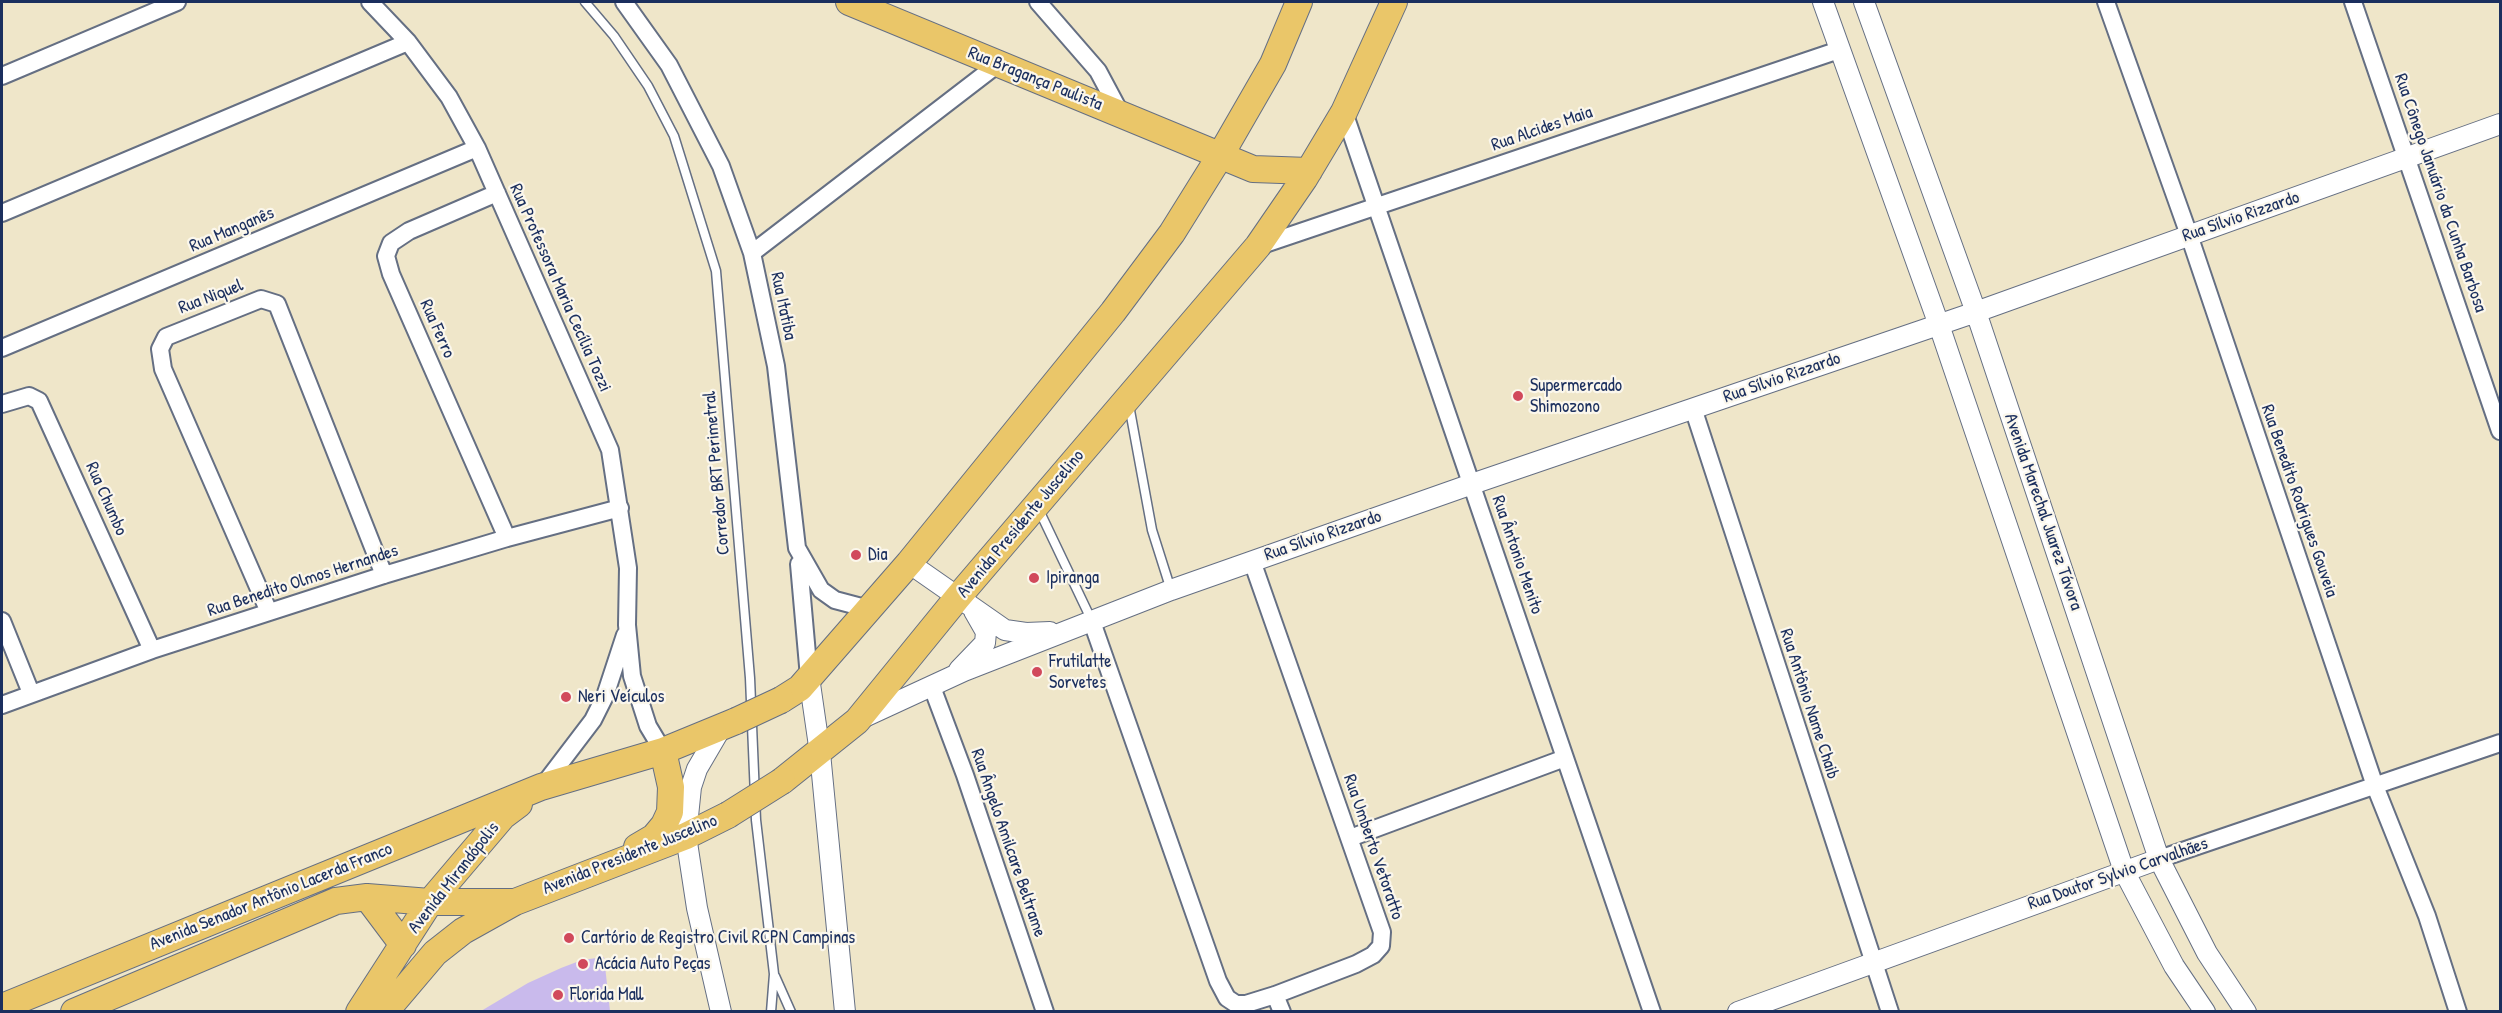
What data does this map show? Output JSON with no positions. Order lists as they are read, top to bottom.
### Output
{
  "streets": {
    "main road": [
      "Rua Bragança Paulista",
      "Avenida Presidente Juscelino",
      "Avenida Mirandópolis",
      "Avenida Senador Antônio Lacerda Franco"
    ],
    "street": [
      "Rua Alcides Maia",
      "Rua Cônego Januário da Cunha Barbosa",
      "Rua Sílvio Rizzardo",
      "Rua Manganês",
      "Rua Professora Maria Cecília Tozzi",
      "Rua Niquel",
      "Rua Itatiba",
      "Rua Ferro",
      "Rua Chumbo",
      "Rua Benedito Rodrigues Gouveia",
      "Avenida Marechal Juarez Távora",
      "Rua Ântonio Menito",
      "Rua Benedito Olmos Hernandes",
      "Rua Antônio Name Chaib",
      "Rua Ângelo Amilcare Beltrame",
      "Rua Umberto Vetoratto",
      "Rua Doutor Sylvio Carvalhães"
    ],
    "lane": ["Corredor BRT Perimetral"]
  },
  "crossings": [
    ["Rua Bragança Paulista", "Avenida Presidente Juscelino"],
    ["Rua Alcides Maia", "Avenida Presidente Juscelino"],
    ["Rua Alcides Maia", "Rua Ântonio Menito"],
    ["Rua Cônego Januário da Cunha Barbosa", "Rua Sílvio Rizzardo"],
    ["Rua Sílvio Rizzardo", "Rua Benedito Rodrigues Gouveia"],
    ["Rua Sílvio Rizzardo", "Avenida Marechal Juarez Távora"],
    ["Rua Sílvio Rizzardo", "Avenida Presidente Juscelino"],
    ["Rua Sílvio Rizzardo", "Rua Ântonio Menito"],
    ["Rua Sílvio Rizzardo", "Rua Antônio Name Chaib"],
    ["Rua Sílvio Rizzardo", "Rua Ângelo Amilcare Beltrame"],
    ["Rua Sílvio Rizzardo", "Rua Umberto Vetoratto"],
    ["Rua Manganês", "Rua Professora Maria Cecília Tozzi"],
    ["Rua Professora Maria Cecília Tozzi", "Rua Ferro"],
    ["Rua Professora Maria Cecília Tozzi", "Rua Benedito Olmos Hernandes"],
    ["Rua Professora Maria Cecília Tozzi", "Avenida Mirandópolis"],
    ["Rua Professora Maria Cecília Tozzi", "Avenida Senador Antônio Lacerda Franco"],
    ["Rua Niquel", "Rua Benedito Olmos Hernandes"],
    ["Rua Ferro", "Rua Benedito Olmos Hernandes"],
    ["Rua Chumbo", "Rua Benedito Olmos Hernandes"],
    ["Rua Benedito Rodrigues Gouveia", "Rua Doutor Sylvio Carvalhães"],
    ["Avenida Marechal Juarez Távora", "Rua Doutor Sylvio Carvalhães"],
    ["Avenida Presidente Juscelino", "Rua Ântonio Menito"],
    ["Avenida Presidente Juscelino", "Avenida Mirandópolis"],
    ["Avenida Presidente Juscelino", "Avenida Senador Antônio Lacerda Franco"],
    ["Rua Antônio Name Chaib", "Rua Doutor Sylvio Carvalhães"],
    ["Avenida Mirandópolis", "Avenida Senador Antônio Lacerda Franco"]
  ],
  "places": [
    "Supermercado Shimozono",
    "Dia",
    "Ipiranga",
    "Frutilatte Sorvetes",
    "Neri Veículos",
    "Cartório de Registro Civil RCPN Campinas",
    "Acácia Auto Peças",
    "Florida Mall"
  ]
}
